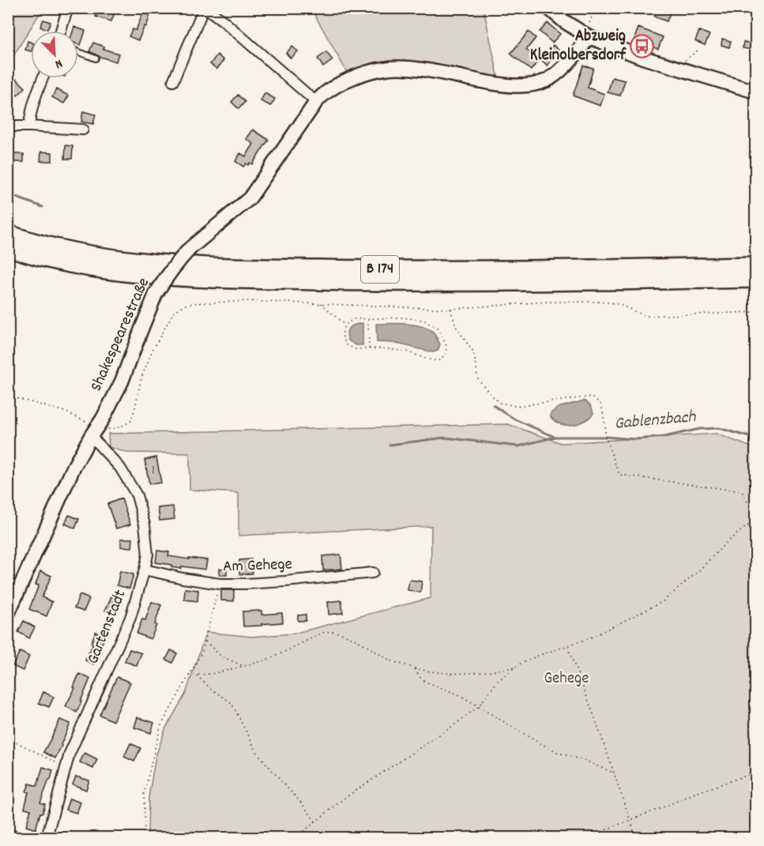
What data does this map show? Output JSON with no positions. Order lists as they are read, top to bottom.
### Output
{
  "streets": {
    "highway": ["B 174"],
    "street": ["Shakespearestraße", "Am Gehege", "Gartenstadt"]
  },
  "crossings": [
    ["Shakespearestraße", "Gartenstadt"],
    ["Am Gehege", "Gartenstadt"]
  ],
  "water": ["Gablenzbach"],
  "parks": ["Gehege"],
  "places": {
    "bus stop": ["Abzweig Kleinolbersdorf"]
  },
  "house_numbers": ["1"],
  "north": "bottom right"
}
